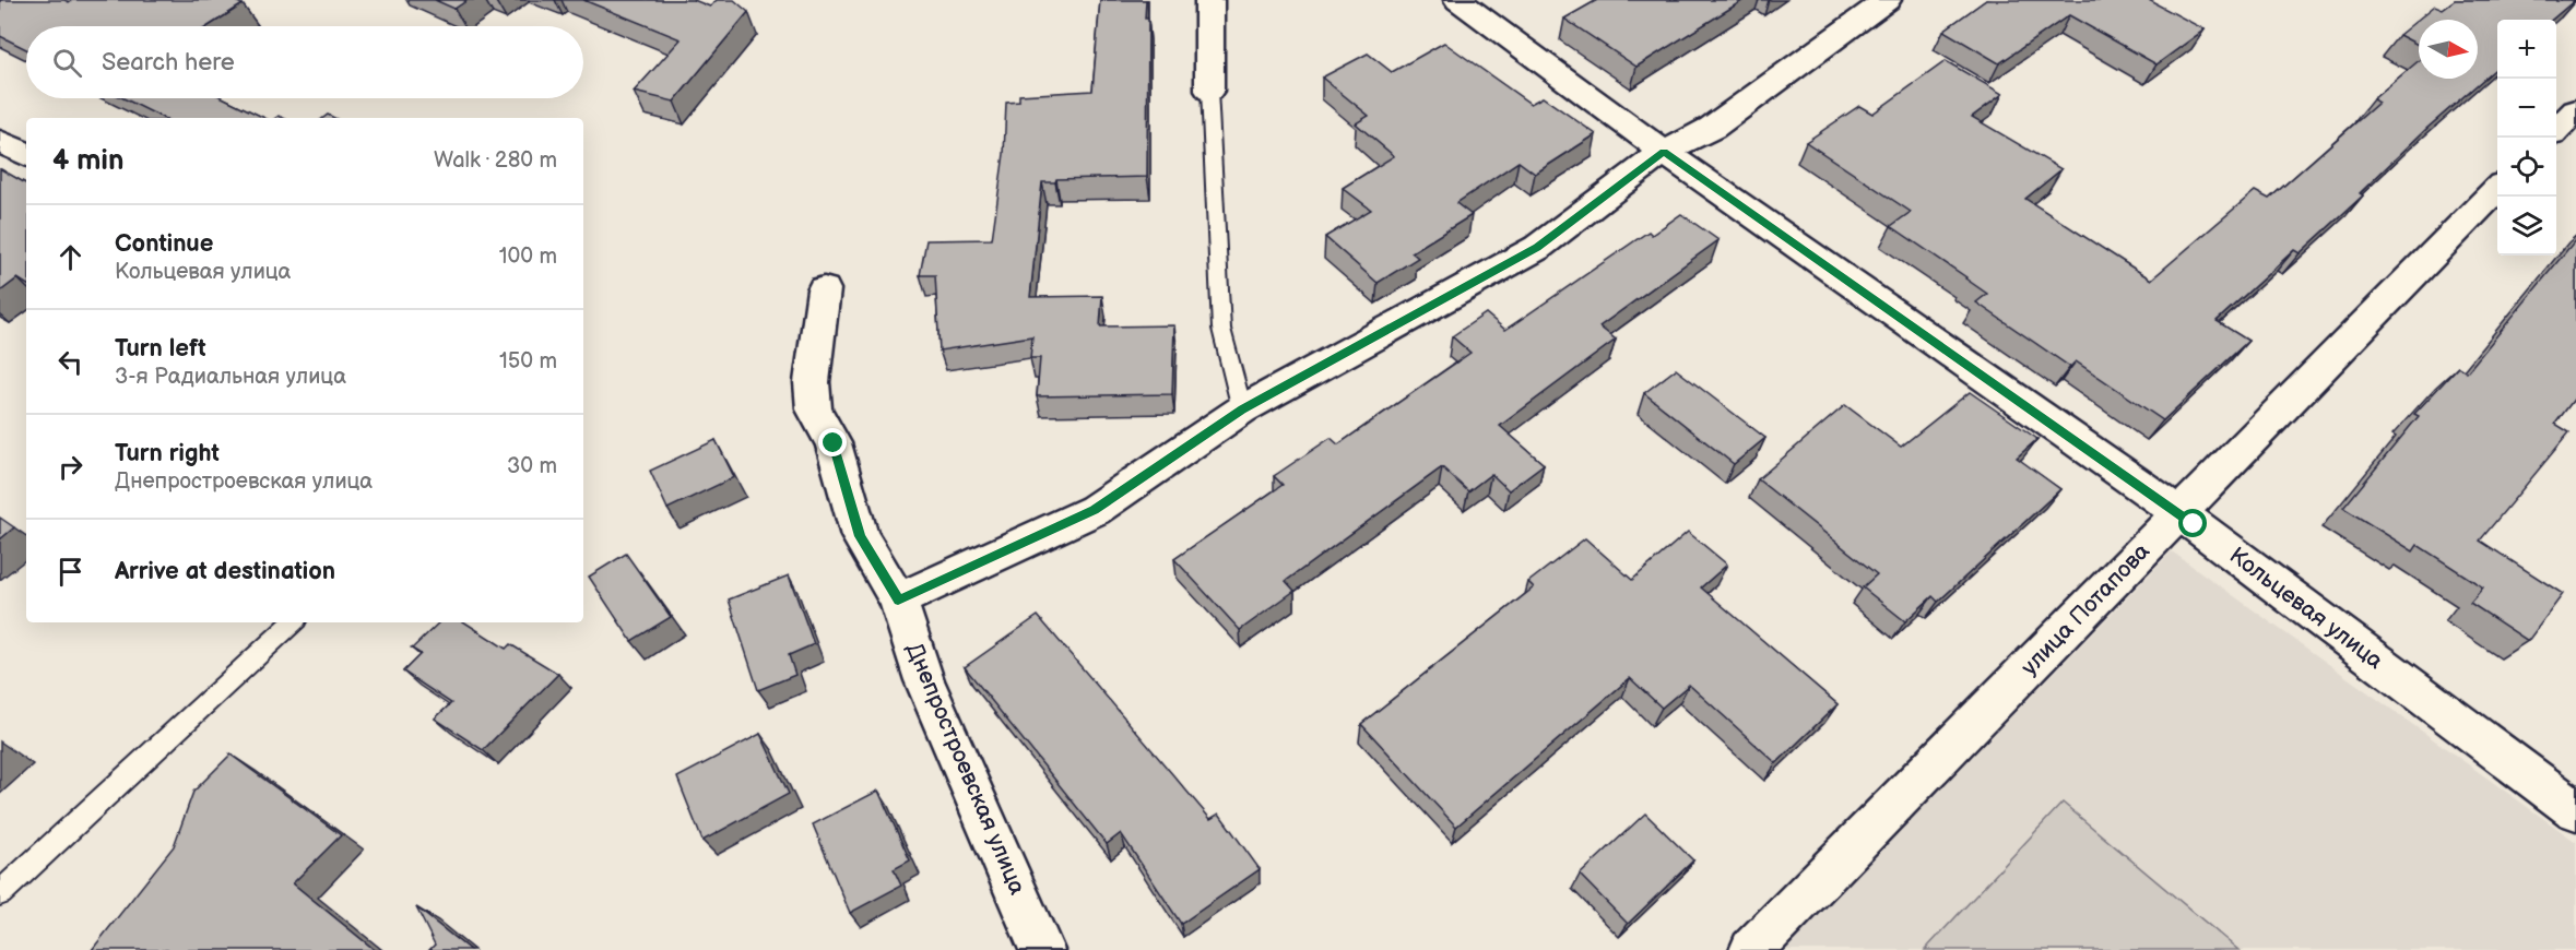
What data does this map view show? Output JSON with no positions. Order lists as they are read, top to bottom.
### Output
{
  "streets": {
    "street": ["Кольцевая улица", "улица Потапова", "Днепростроевская улица"]
  },
  "crossings": [
    ["Кольцевая улица", "улица Потапова"]
  ],
  "north": "right",
  "page": {
    "map_buttons": ["+", "−"],
    "search": "Search here",
    "heading": ["4 min", "Walk · 280 m"],
    "list": [
      ["Continue", "Кольцевая улица", "100 m"],
      ["Turn left", "3-я Радиальная улица", "150 m"],
      ["Turn right", "Днепростроевская улица", "30 m"],
      "Arrive at destination"
    ]
  }
}
